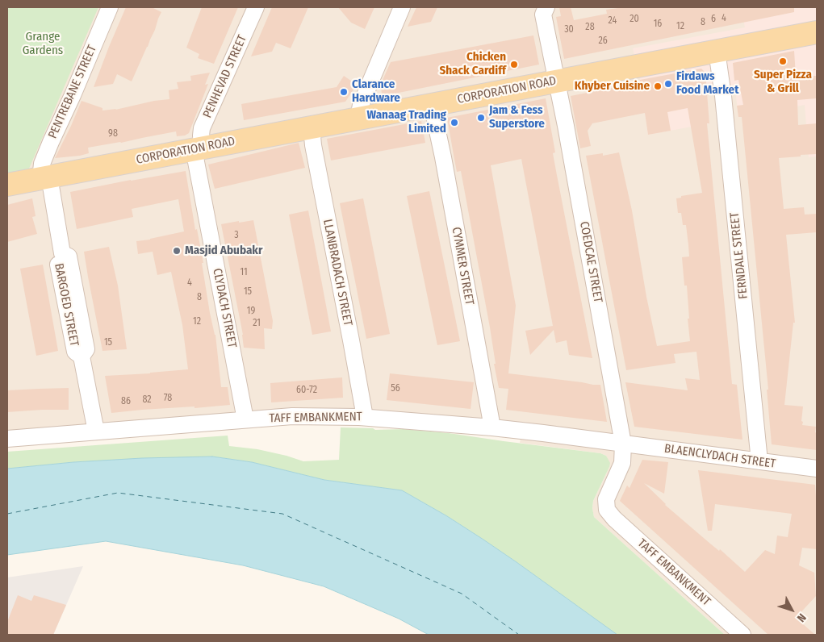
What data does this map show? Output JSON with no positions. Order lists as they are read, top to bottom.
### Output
{
  "streets": {
    "main road": ["CORPORATION ROAD"],
    "street": [
      "PENHEVAD STREET",
      "PENTREBANE STREET",
      "FERNDALE STREET",
      "COEDCAE STREET",
      "CYMMER STREET",
      "LLANBRADACH STREET",
      "BARGOED STREET",
      "CLYDACH STREET",
      "TAFF EMBANKMENT",
      "BLAENCLYDACH STREET"
    ]
  },
  "crossings": [
    ["PENHEVAD STREET", "CORPORATION ROAD"],
    ["PENHEVAD STREET", "CLYDACH STREET"],
    ["CORPORATION ROAD", "PENTREBANE STREET"],
    ["CORPORATION ROAD", "FERNDALE STREET"],
    ["CORPORATION ROAD", "COEDCAE STREET"],
    ["CORPORATION ROAD", "CYMMER STREET"],
    ["CORPORATION ROAD", "LLANBRADACH STREET"],
    ["CORPORATION ROAD", "BARGOED STREET"],
    ["CORPORATION ROAD", "CLYDACH STREET"],
    ["PENTREBANE STREET", "BARGOED STREET"],
    ["FERNDALE STREET", "BLAENCLYDACH STREET"],
    ["COEDCAE STREET", "TAFF EMBANKMENT"],
    ["COEDCAE STREET", "BLAENCLYDACH STREET"],
    ["CYMMER STREET", "TAFF EMBANKMENT"],
    ["LLANBRADACH STREET", "TAFF EMBANKMENT"],
    ["BARGOED STREET", "TAFF EMBANKMENT"],
    ["CLYDACH STREET", "TAFF EMBANKMENT"],
    ["TAFF EMBANKMENT", "BLAENCLYDACH STREET"]
  ],
  "parks": ["Grange Gardens"],
  "places": [
    "Super Pizza & Grill",
    "Chicken Shack Cardiff",
    "Firdaws Food Market",
    "Khyber Cuisine",
    "Clarance Hardware",
    "Jam & Fess Superstore",
    "Wanaag Trading Limited",
    "Masjid Abubakr"
  ],
  "house_numbers": [
    "4",
    "20",
    "6",
    "24",
    "8",
    "16",
    "12",
    "28",
    "30",
    "26",
    "98",
    "3",
    "11",
    "4",
    "15",
    "8",
    "19",
    "12",
    "21",
    "15",
    "56",
    "60-72",
    "78",
    "82",
    "86"
  ],
  "north": "bottom right"
}
